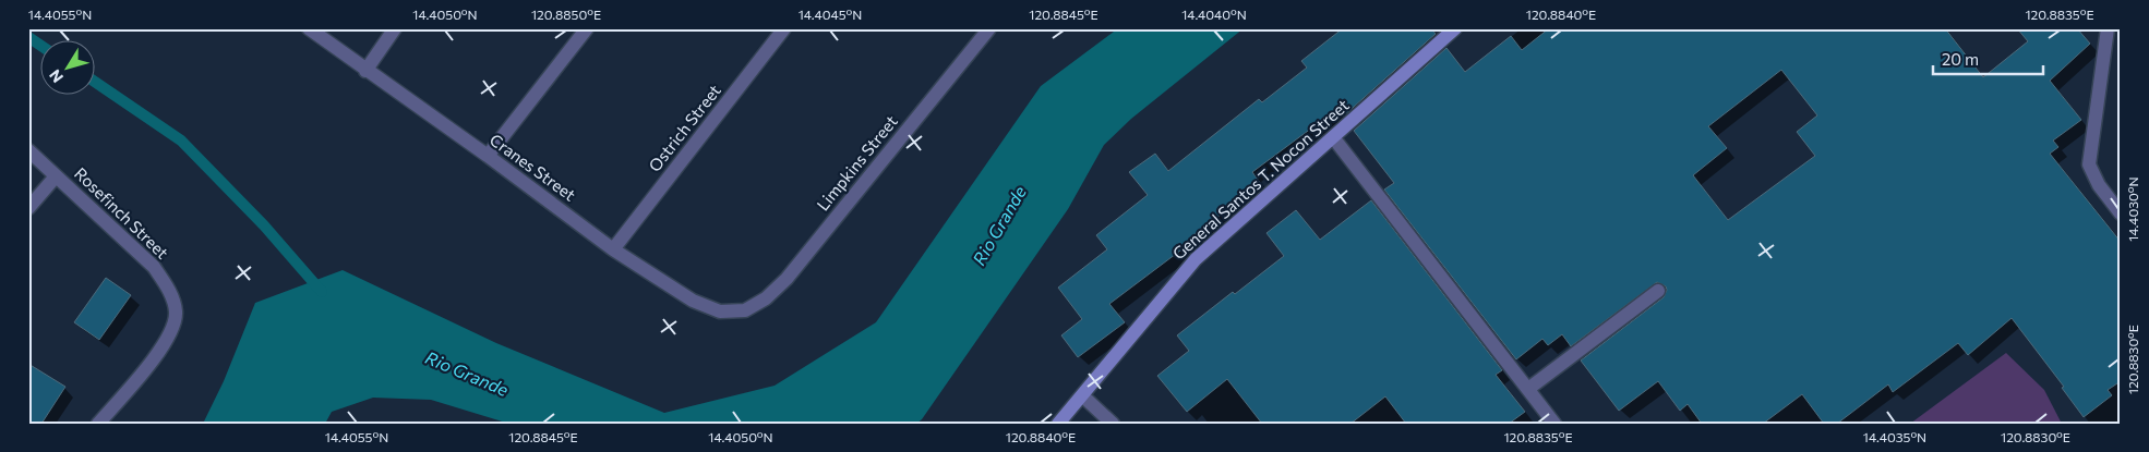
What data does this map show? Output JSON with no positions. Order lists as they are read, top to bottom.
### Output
{
  "streets": {
    "main road": ["General Santos T. Nocon Street"],
    "street": [
      "Ostrich Street",
      "Limpkins Street",
      "Cranes Street",
      "Rosefinch Street"
    ]
  },
  "crossings": [
    ["Ostrich Street", "Cranes Street"],
    ["Limpkins Street", "Cranes Street"]
  ],
  "water": ["Rio Grande"],
  "scale_bar": "20 m",
  "north": "bottom left",
  "coordinates": [
    "14.4055°N",
    "14.4050°N",
    "120.8850°E",
    "14.4045°N",
    "120.8845°E",
    "14.4040°N",
    "120.8840°E",
    "120.8835°E",
    "14.4030°N",
    "120.8830°E",
    "14.4035°N"
  ]
}
